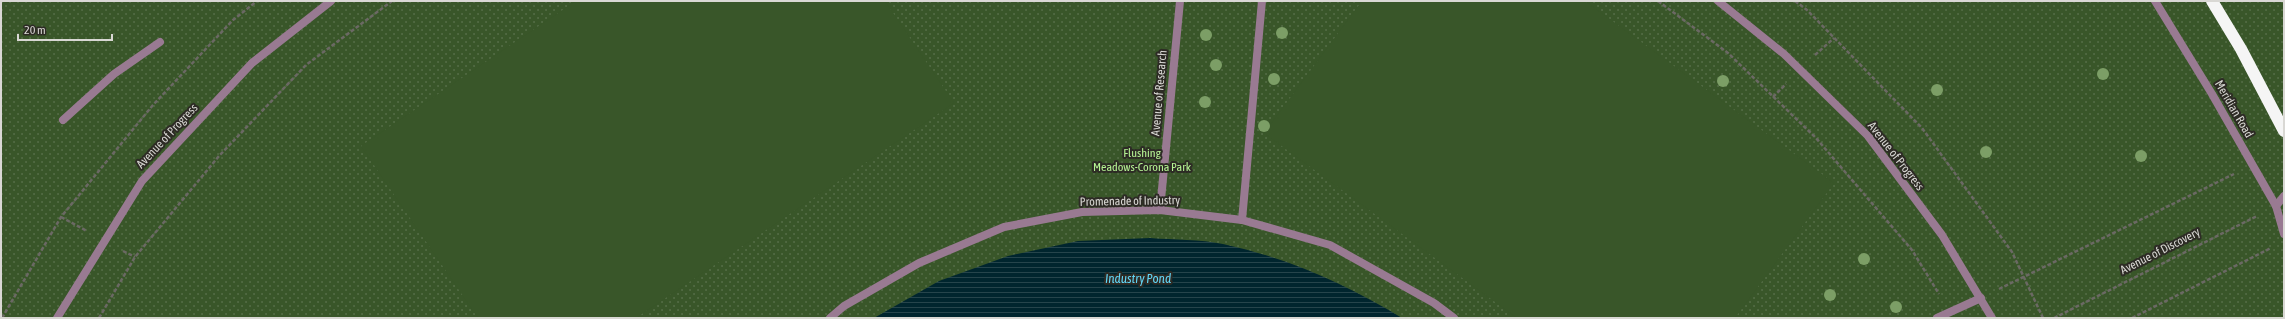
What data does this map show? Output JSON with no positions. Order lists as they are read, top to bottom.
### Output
{
  "streets": {
    "street": [
      "Avenue of Research",
      "Meridian Road",
      "Avenue of Progress",
      "Promenade of Industry"
    ],
    "path": ["Avenue of Discovery"]
  },
  "crossings": [
    ["Avenue of Research", "Promenade of Industry"],
    ["Meridian Road", "Avenue of Discovery"]
  ],
  "water": ["Industry Pond"],
  "parks": ["Flushing Meadows-Corona Park"],
  "scale_bar": "20 m"
}
